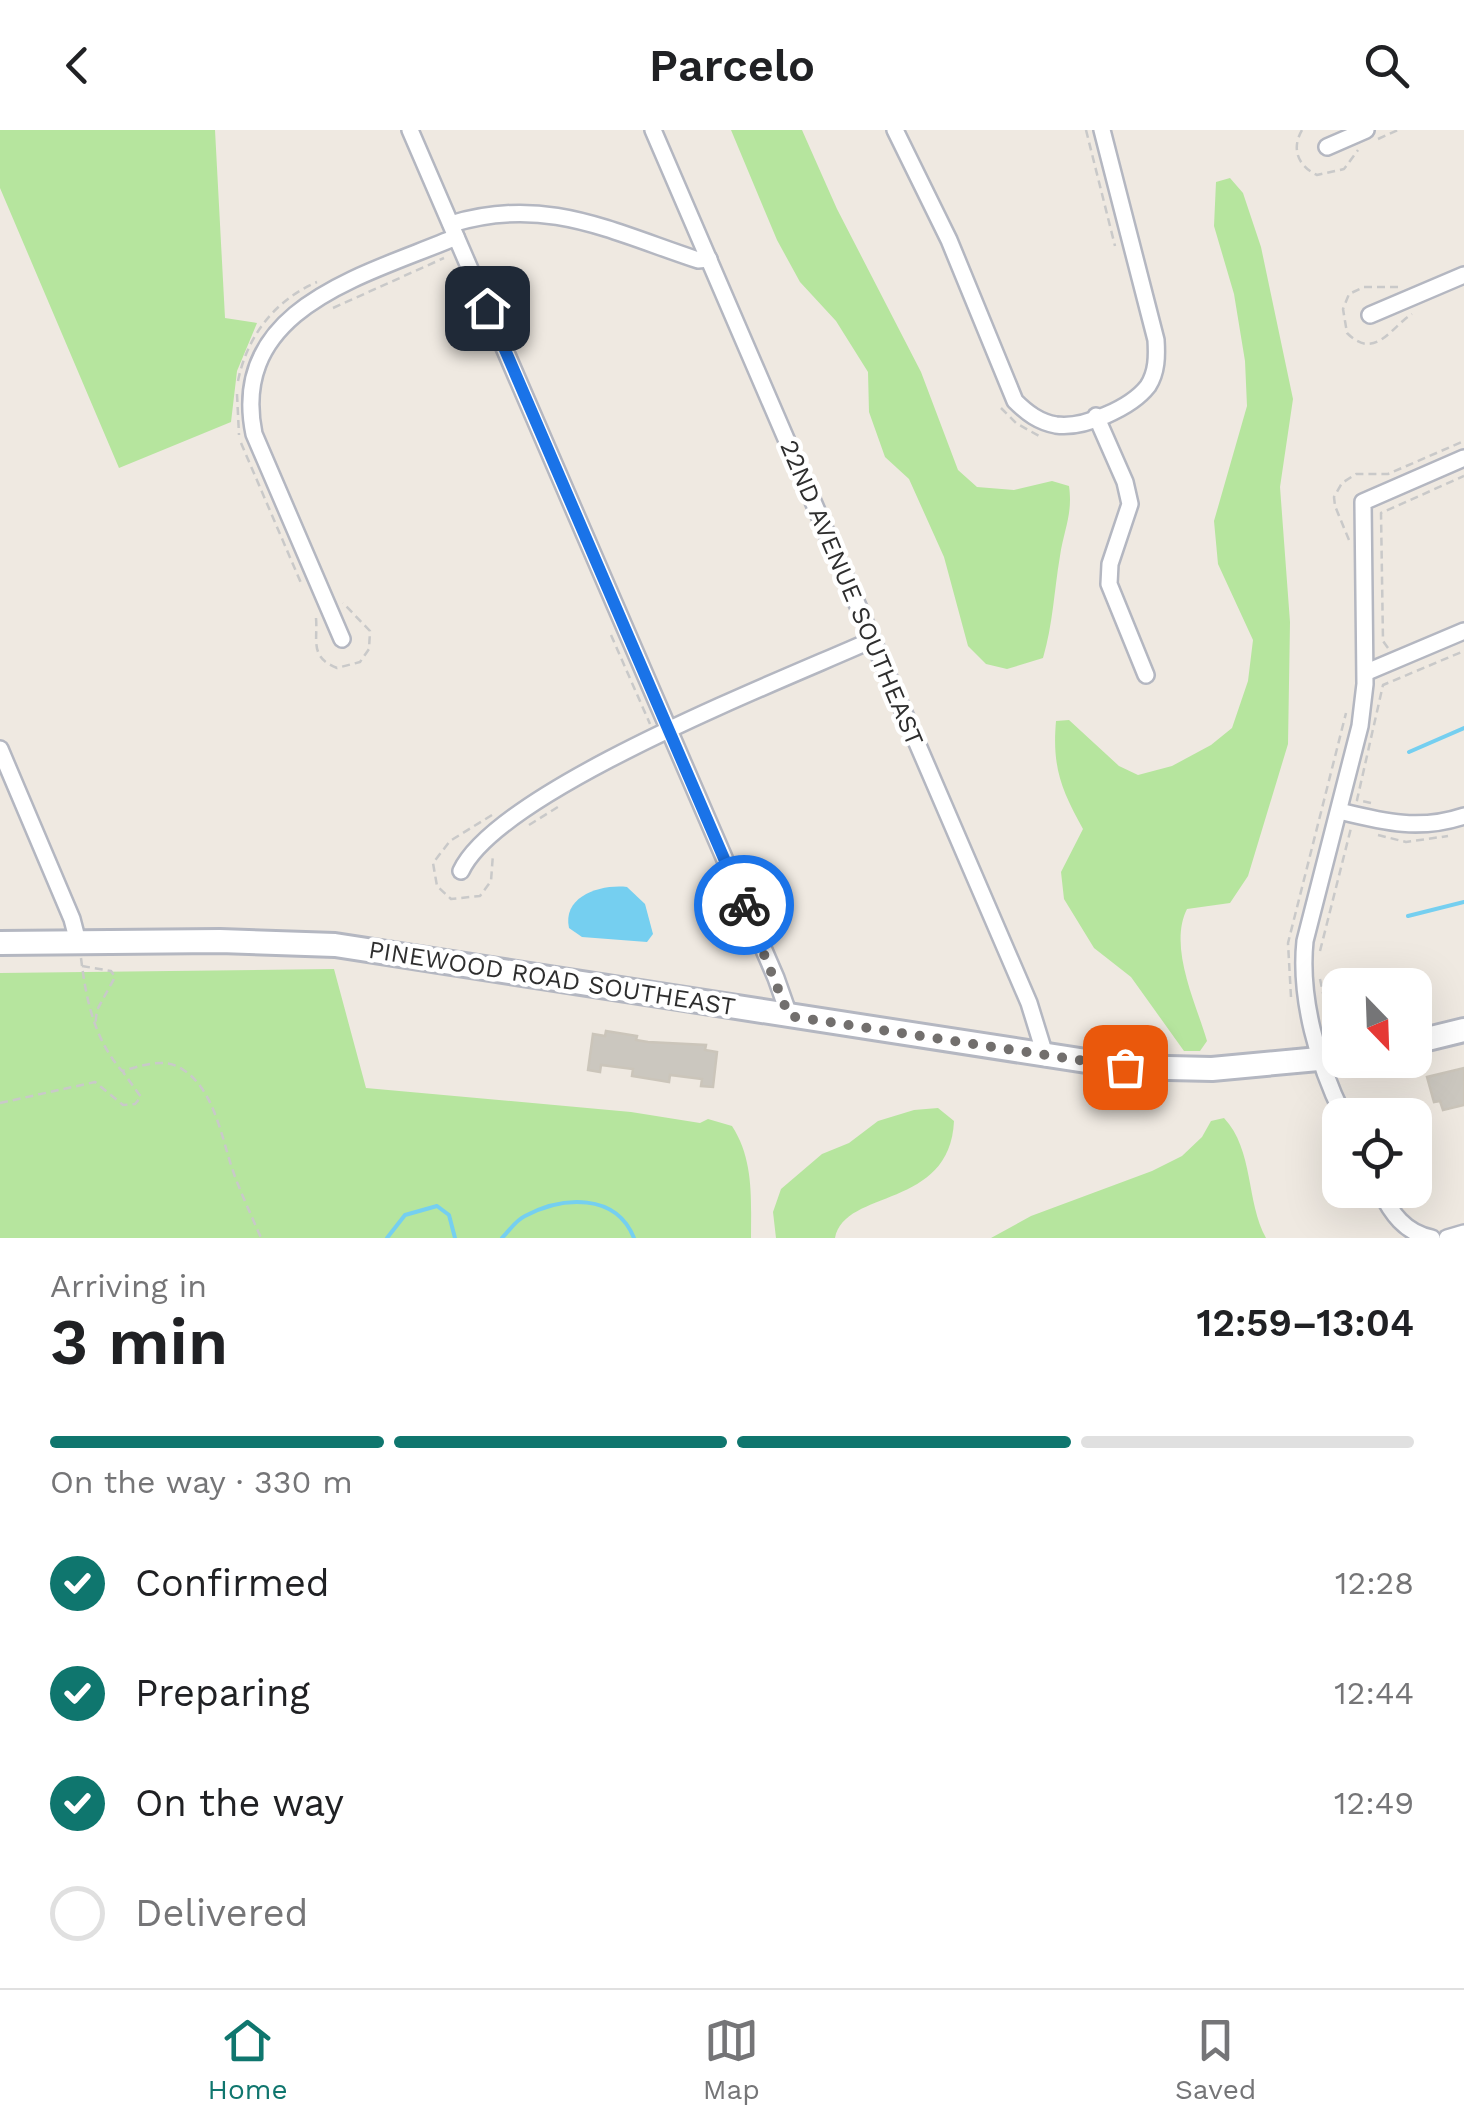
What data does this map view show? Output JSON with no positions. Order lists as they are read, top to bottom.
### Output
{
  "streets": {
    "street": ["22ND AVENUE SOUTHEAST", "PINEWOOD ROAD SOUTHEAST"]
  },
  "crossings": [
    ["22ND AVENUE SOUTHEAST", "PINEWOOD ROAD SOUTHEAST"]
  ],
  "north": "bottom right",
  "page": {
    "header": "Parcelo",
    "heading": ["3 min", "Arriving in", "12:59–13:04"],
    "bar": "On the way · 330 m",
    "list": [
      ["Confirmed", "12:28"],
      ["Preparing", "12:44"],
      ["On the way", "12:49"],
      "Delivered"
    ],
    "tabs": ["Home", "Map", "Saved"]
  }
}
